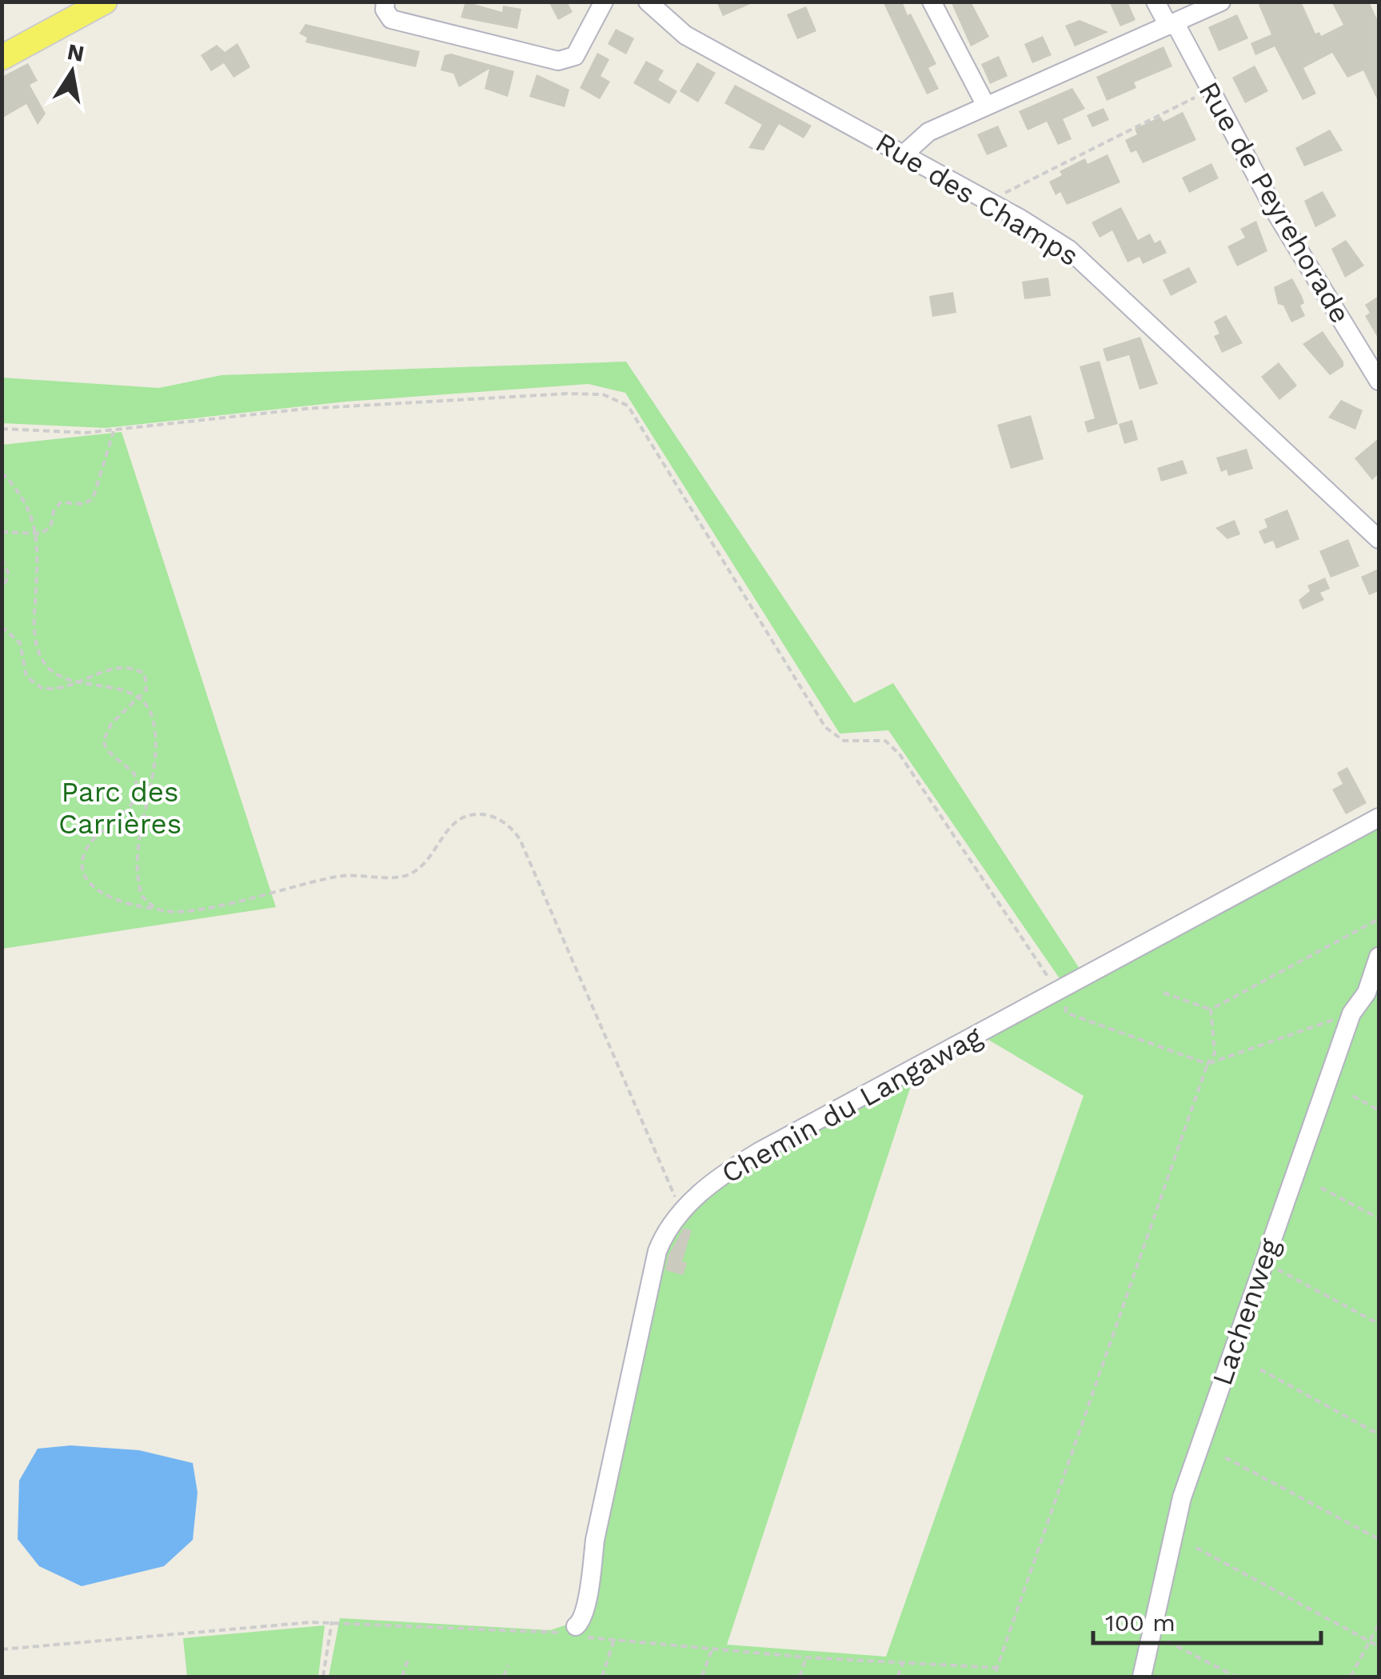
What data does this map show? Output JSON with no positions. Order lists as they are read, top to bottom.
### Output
{
  "streets": {
    "street": [
      "Rue des Champs",
      "Rue de Peyrehorade",
      "Chemin du Langawag",
      "Lachenweg"
    ]
  },
  "parks": ["Parc des Carrières"],
  "scale_bar": "100 m",
  "north": "top"
}
